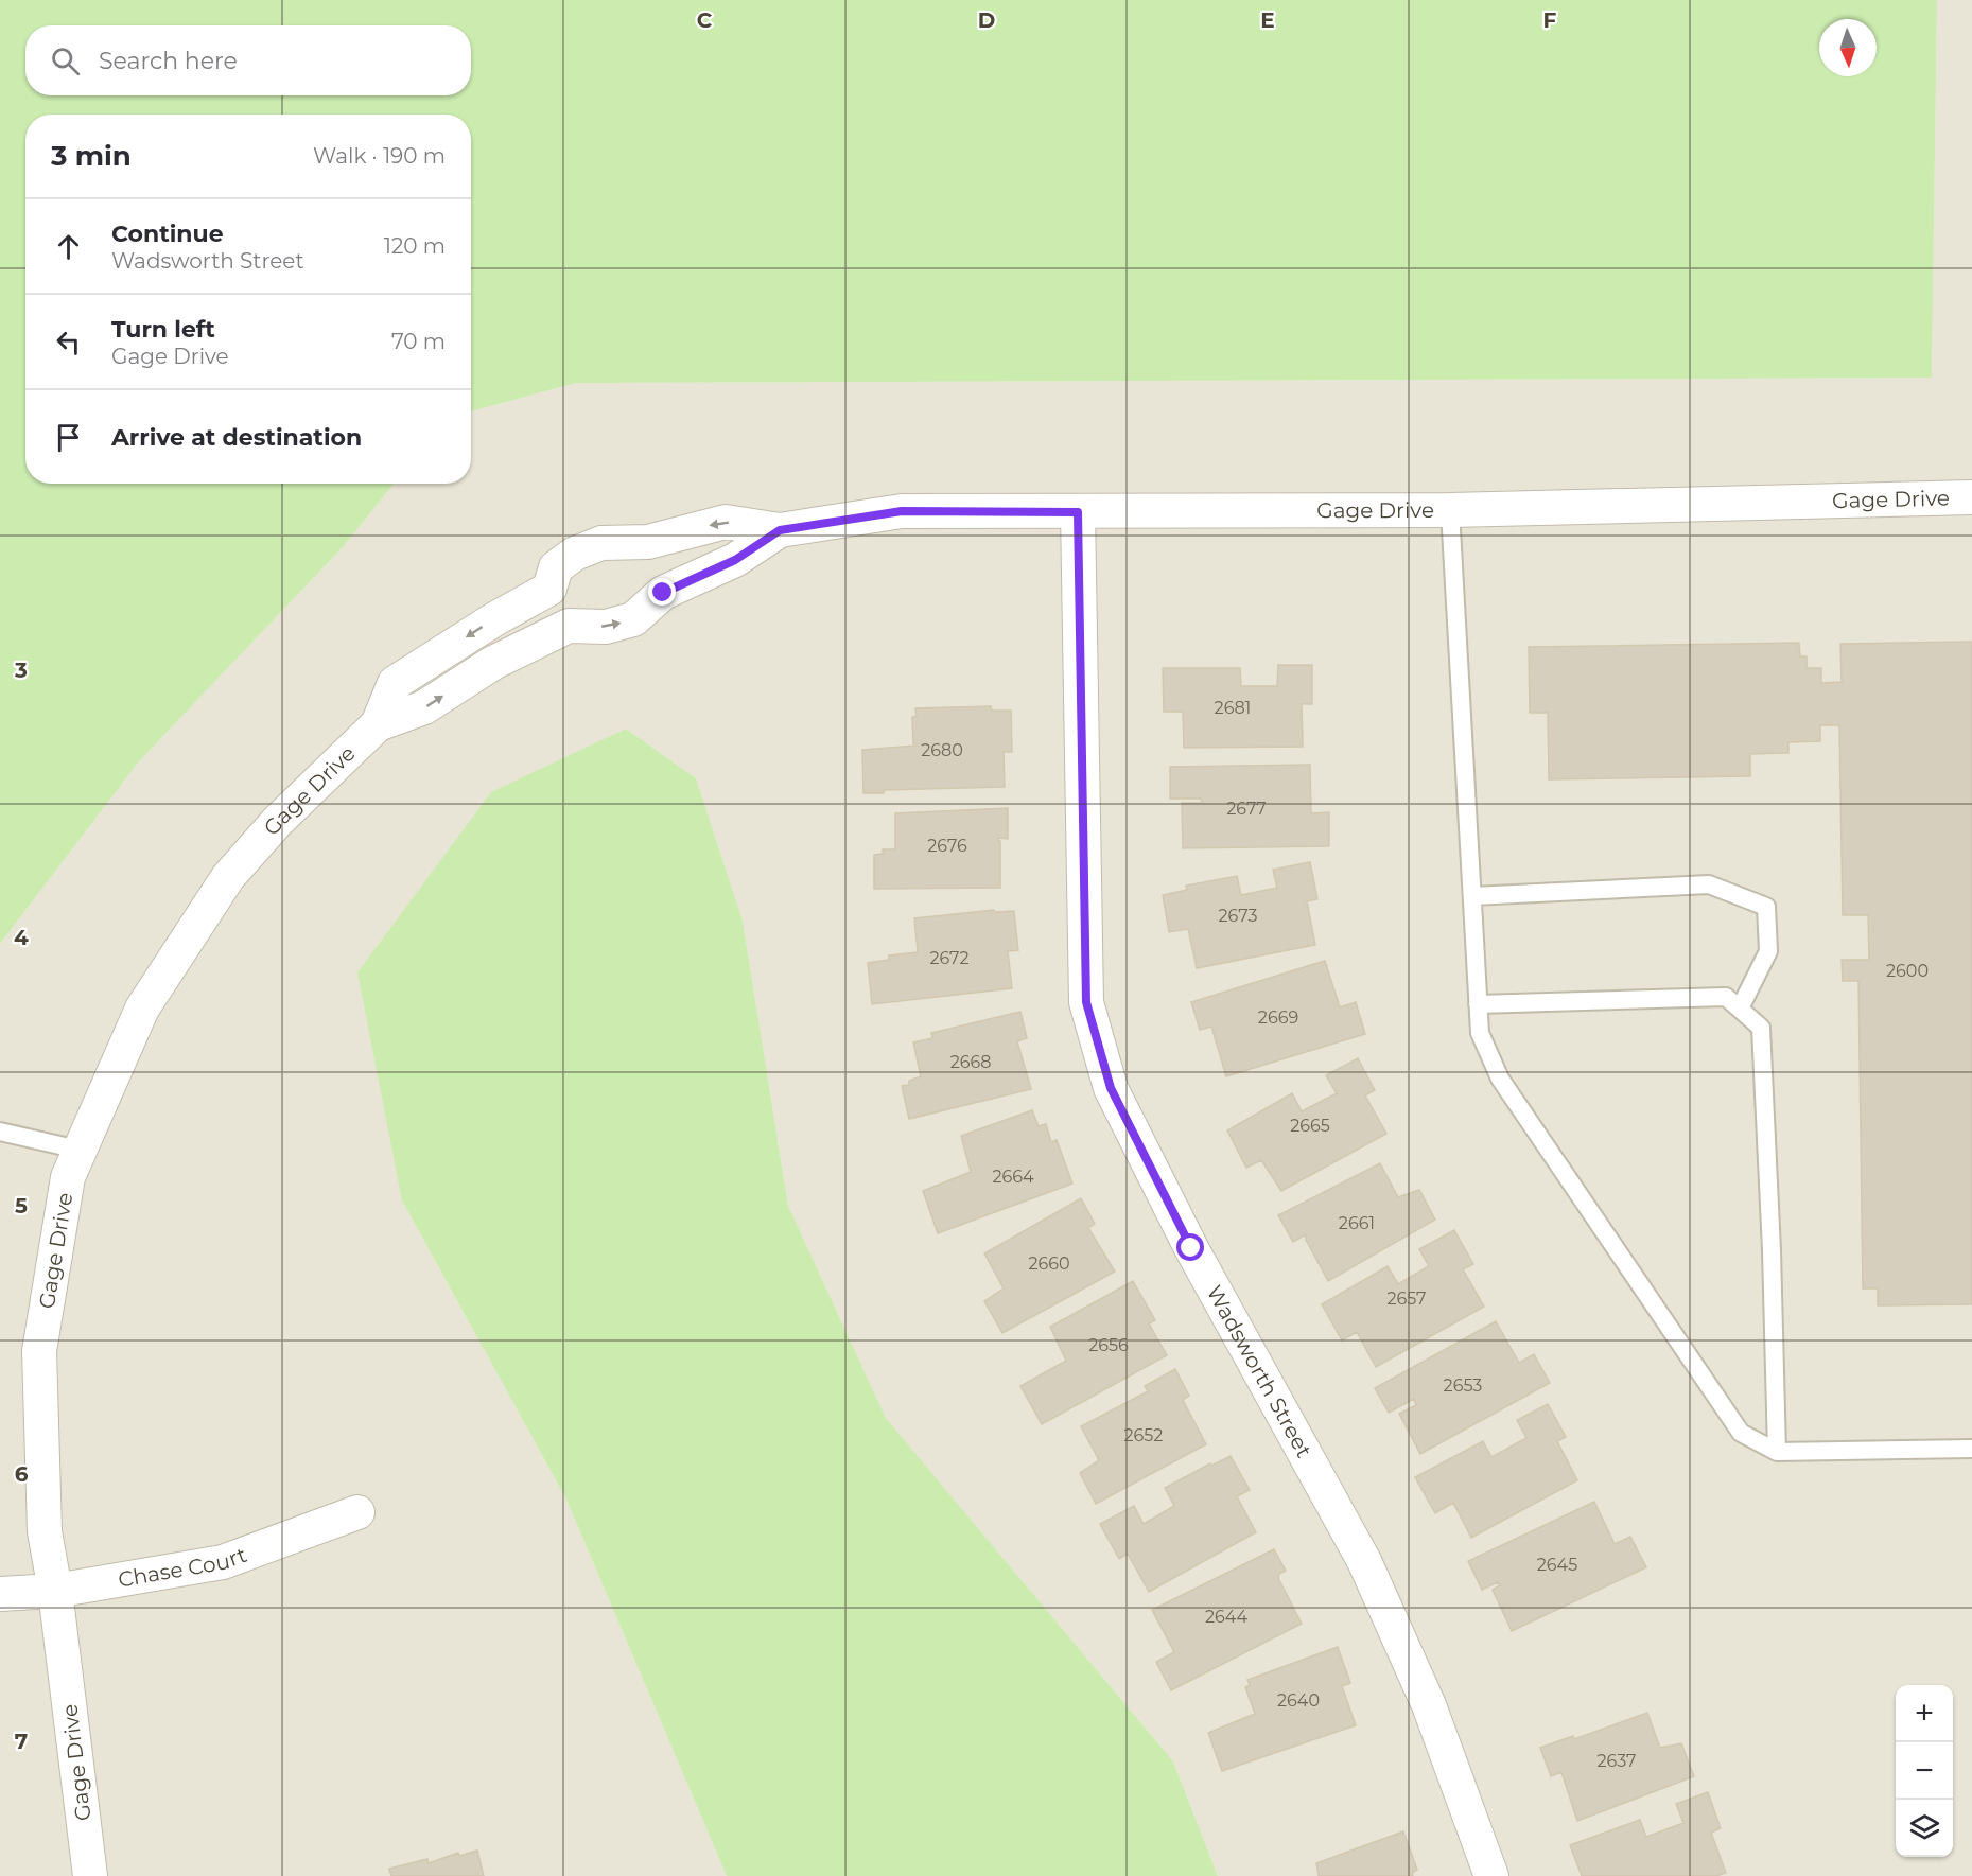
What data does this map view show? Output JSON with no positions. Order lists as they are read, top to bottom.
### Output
{
  "streets": {
    "street": ["Gage Drive", "Wadsworth Street", "Chase Court"]
  },
  "crossings": [
    ["Gage Drive", "Wadsworth Street"],
    ["Gage Drive", "Chase Court"]
  ],
  "house_numbers": [
    "2681",
    "2680",
    "2677",
    "2676",
    "2673",
    "2672",
    "2600",
    "2669",
    "2668",
    "2665",
    "2664",
    "2661",
    "2660",
    "2657",
    "2656",
    "2653",
    "2652",
    "2645",
    "2644",
    "2640",
    "2637"
  ],
  "north": "bottom",
  "page": {
    "search": "Search here",
    "heading": ["3 min", "Walk · 190 m"],
    "list": [
      ["Continue", "Wadsworth Street", "120 m"],
      ["Turn left", "Gage Drive", "70 m"],
      "Arrive at destination"
    ],
    "map_buttons": ["+", "−"]
  },
  "grid": {
    "columns": [
      "C",
      "D",
      "E",
      "F"
    ],
    "rows": [
      "3",
      "4",
      "5",
      "6",
      "7"
    ]
  }
}
